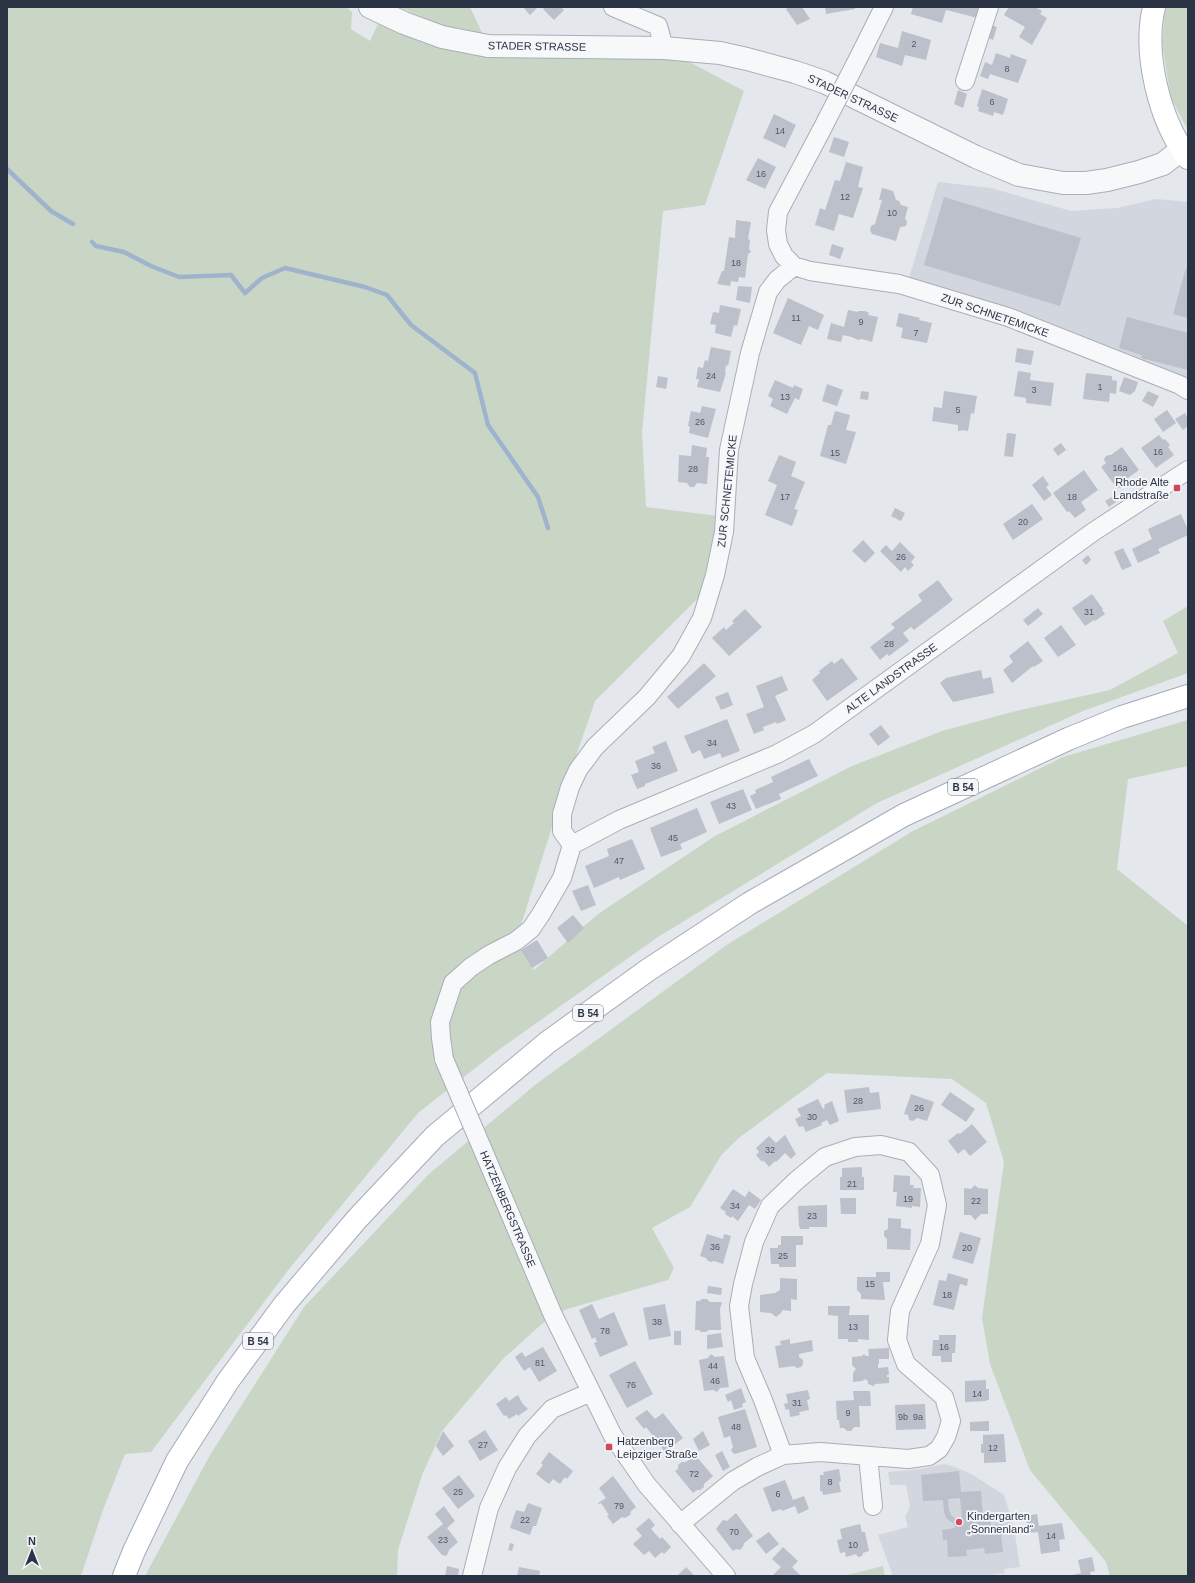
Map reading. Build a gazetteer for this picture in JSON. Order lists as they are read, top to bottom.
{
  "streets": {
    "main road": ["B 54"],
    "street": [
      "STADER STRASSE",
      "ZUR SCHNETEMICKE",
      "ALTE LANDSTRASSE",
      "HATZENBERGSTRASSE"
    ]
  },
  "crossings": [
    ["ZUR SCHNETEMICKE", "ALTE LANDSTRASSE"],
    ["ZUR SCHNETEMICKE", "HATZENBERGSTRASSE"],
    ["ALTE LANDSTRASSE", "HATZENBERGSTRASSE"]
  ],
  "places": {
    "transit": ["Rhode Alte Landstraße", "Hatzenberg Leipziger Straße"],
    "other": ["Kindergarten „Sonnenland“"]
  },
  "house_numbers": [
    "2",
    "8",
    "6",
    "14",
    "16",
    "12",
    "10",
    "18",
    "11",
    "9",
    "7",
    "24",
    "1",
    "3",
    "13",
    "5",
    "26",
    "16",
    "15",
    "16a",
    "28",
    "17",
    "18",
    "20",
    "26",
    "31",
    "28",
    "34",
    "36",
    "43",
    "45",
    "47",
    "28",
    "26",
    "30",
    "32",
    "21",
    "19",
    "22",
    "34",
    "23",
    "36",
    "20",
    "25",
    "15",
    "18",
    "38",
    "13",
    "78",
    "16",
    "81",
    "44",
    "46",
    "76",
    "14",
    "31",
    "9",
    "9b",
    "9a",
    "48",
    "27",
    "12",
    "72",
    "8",
    "25",
    "6",
    "79",
    "22",
    "70",
    "14",
    "23",
    "10"
  ],
  "north": "top"
}
